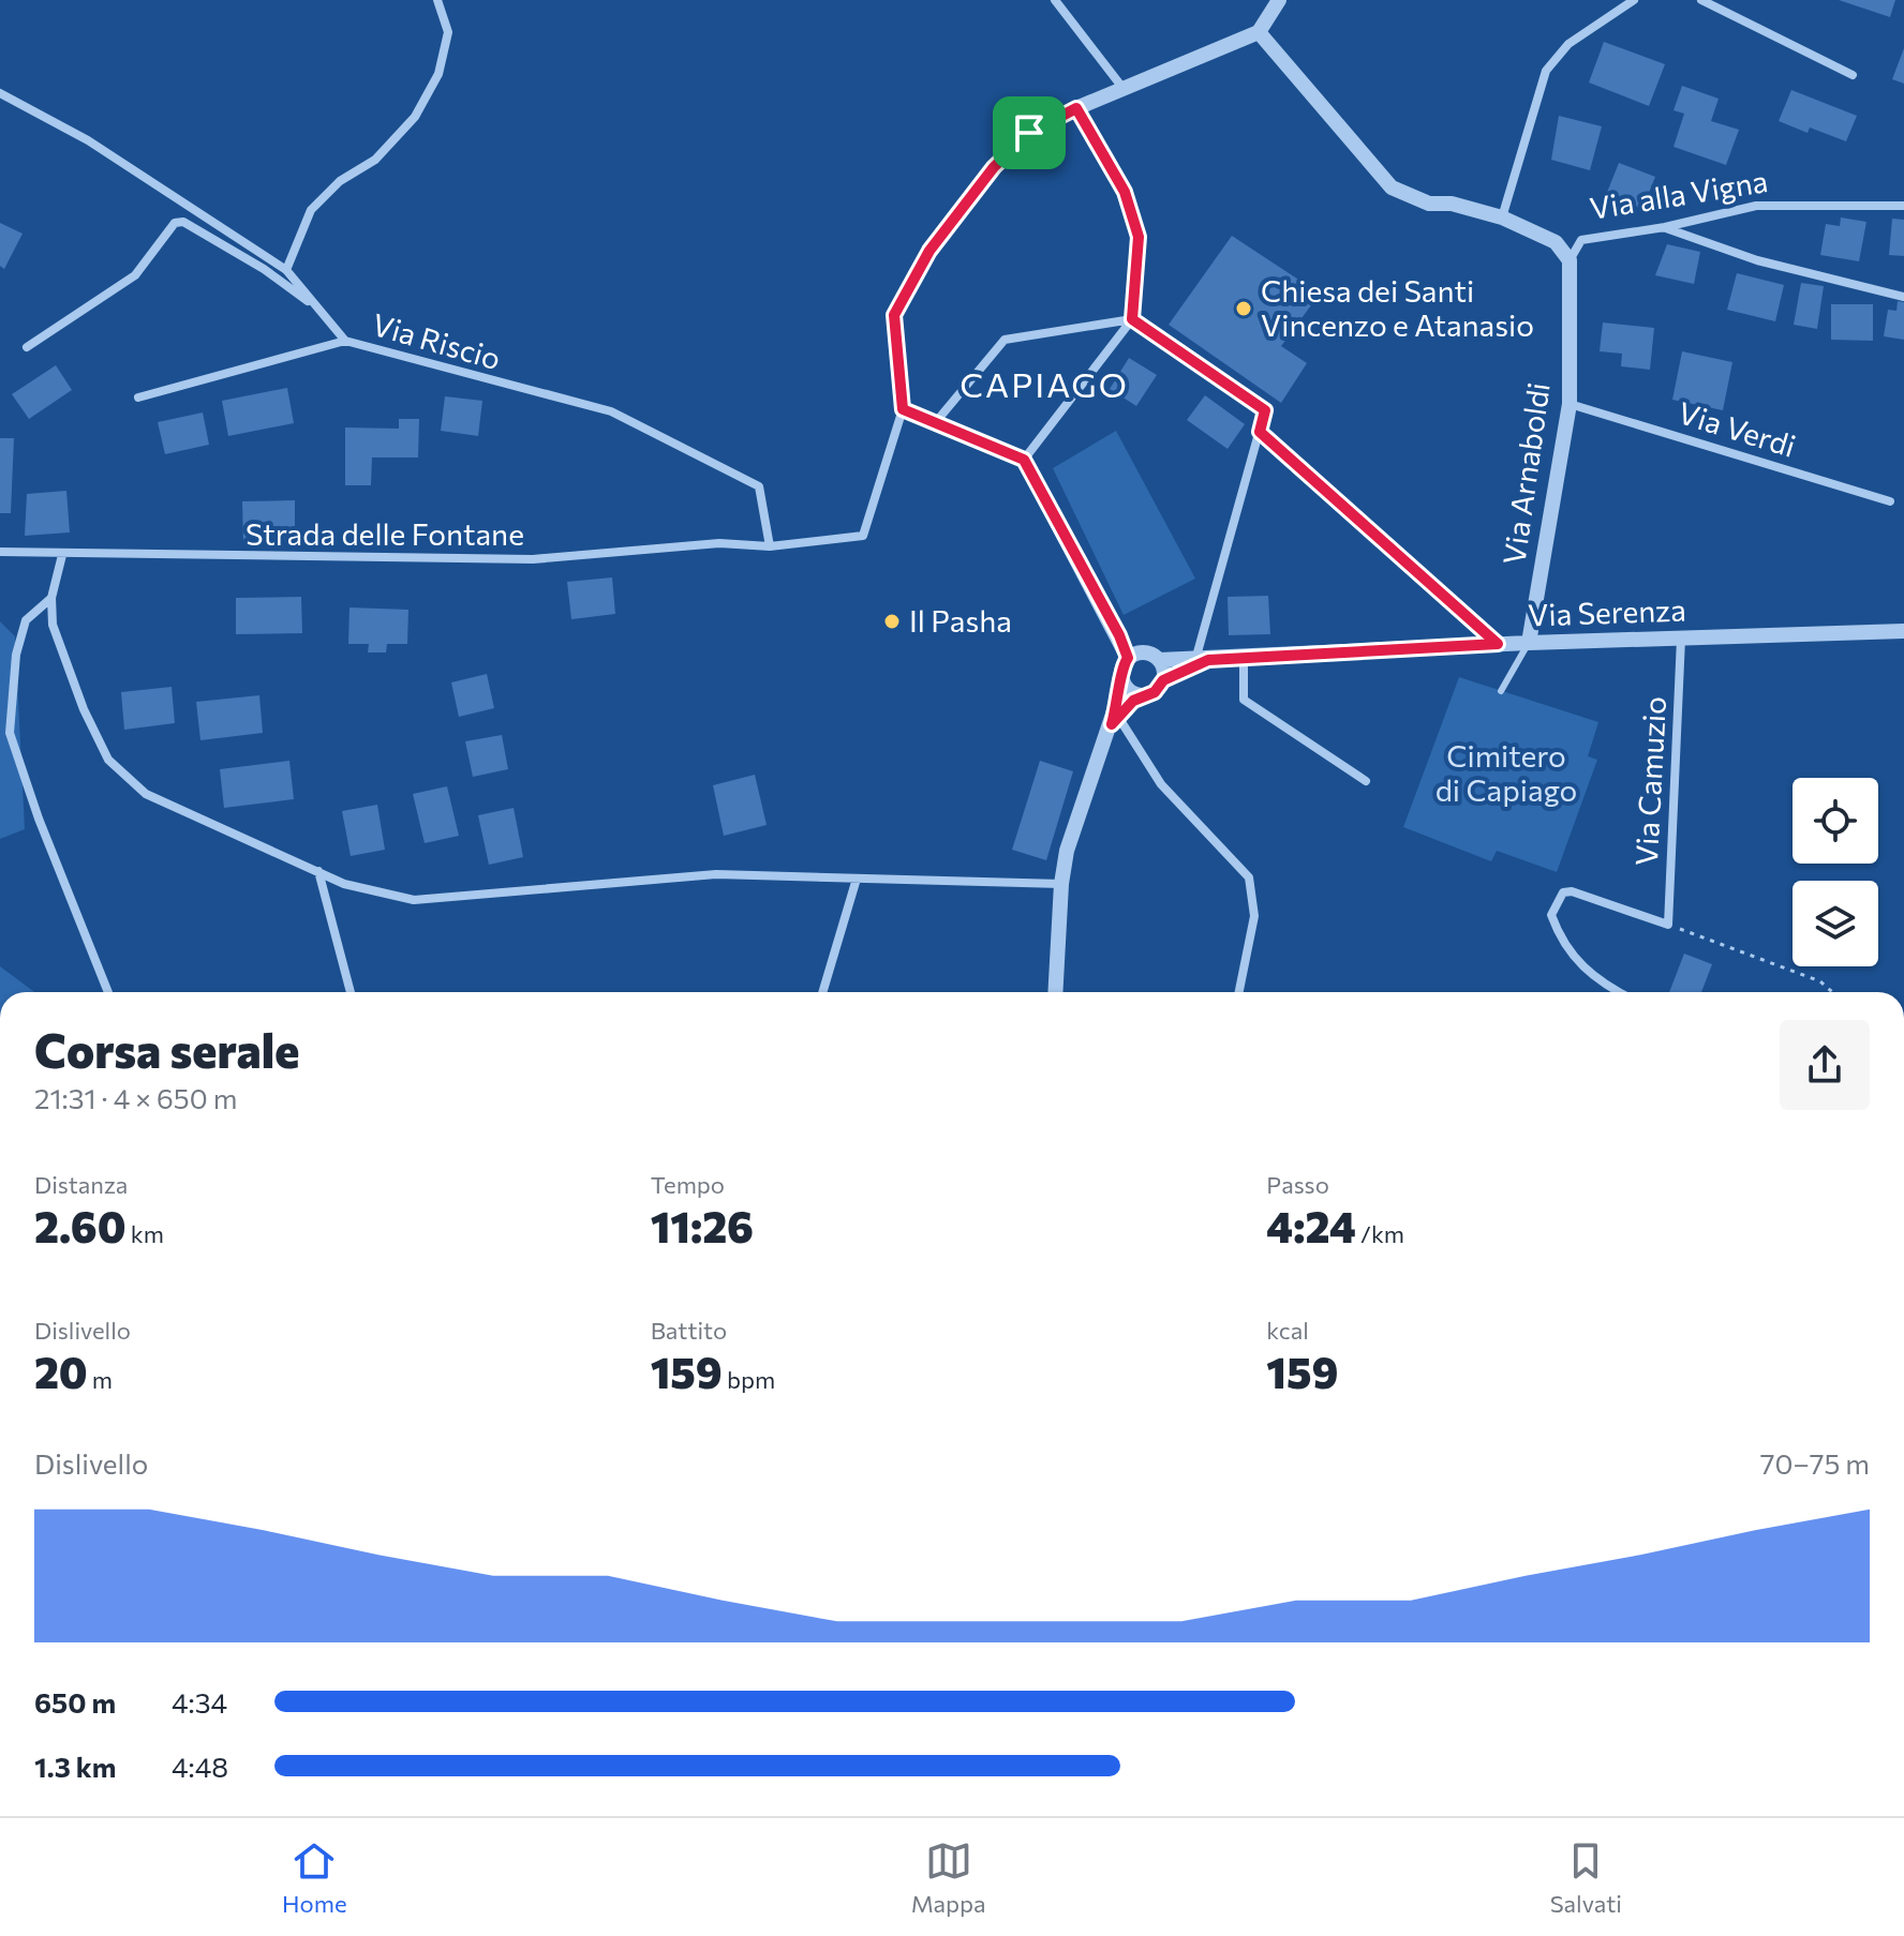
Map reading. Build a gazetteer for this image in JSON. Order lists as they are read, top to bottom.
{
  "streets": {
    "street": [
      "Via alla Vigna",
      "Via Riscio",
      "Via Verdi",
      "Via Arnaboldi",
      "Strada delle Fontane",
      "Via Serenza",
      "Via Camuzio"
    ]
  },
  "crossings": [
    ["Via alla Vigna", "Via Arnaboldi"],
    ["Via Riscio", "Strada delle Fontane"],
    ["Via Verdi", "Via Arnaboldi"],
    ["Via Arnaboldi", "Via Serenza"],
    ["Via Serenza", "Via Camuzio"]
  ],
  "districts": ["CAPIAGO"],
  "parks": ["Cimitero di Capiago"],
  "places": ["Chiesa dei Santi Vincenzo e Atanasio", "Il Pasha"],
  "page": {
    "heading": ["Corsa serale", "21:31 · 4 × 650 m"],
    "stats": [
      ["Distanza", "2.60 km"],
      ["Tempo", "11:26"],
      ["Passo", "4:24 /km"],
      ["Dislivello", "20 m"],
      ["Battito", "159 bpm"],
      ["kcal", "159"]
    ],
    "chart": ["Dislivello", "70–75 m"],
    "list": [
      {
        "name": "650 m",
        "note": "4:34"
      },
      {
        "name": "1.3 km",
        "note": "4:48"
      }
    ],
    "tabs": ["Home", "Mappa", "Salvati"]
  }
}
